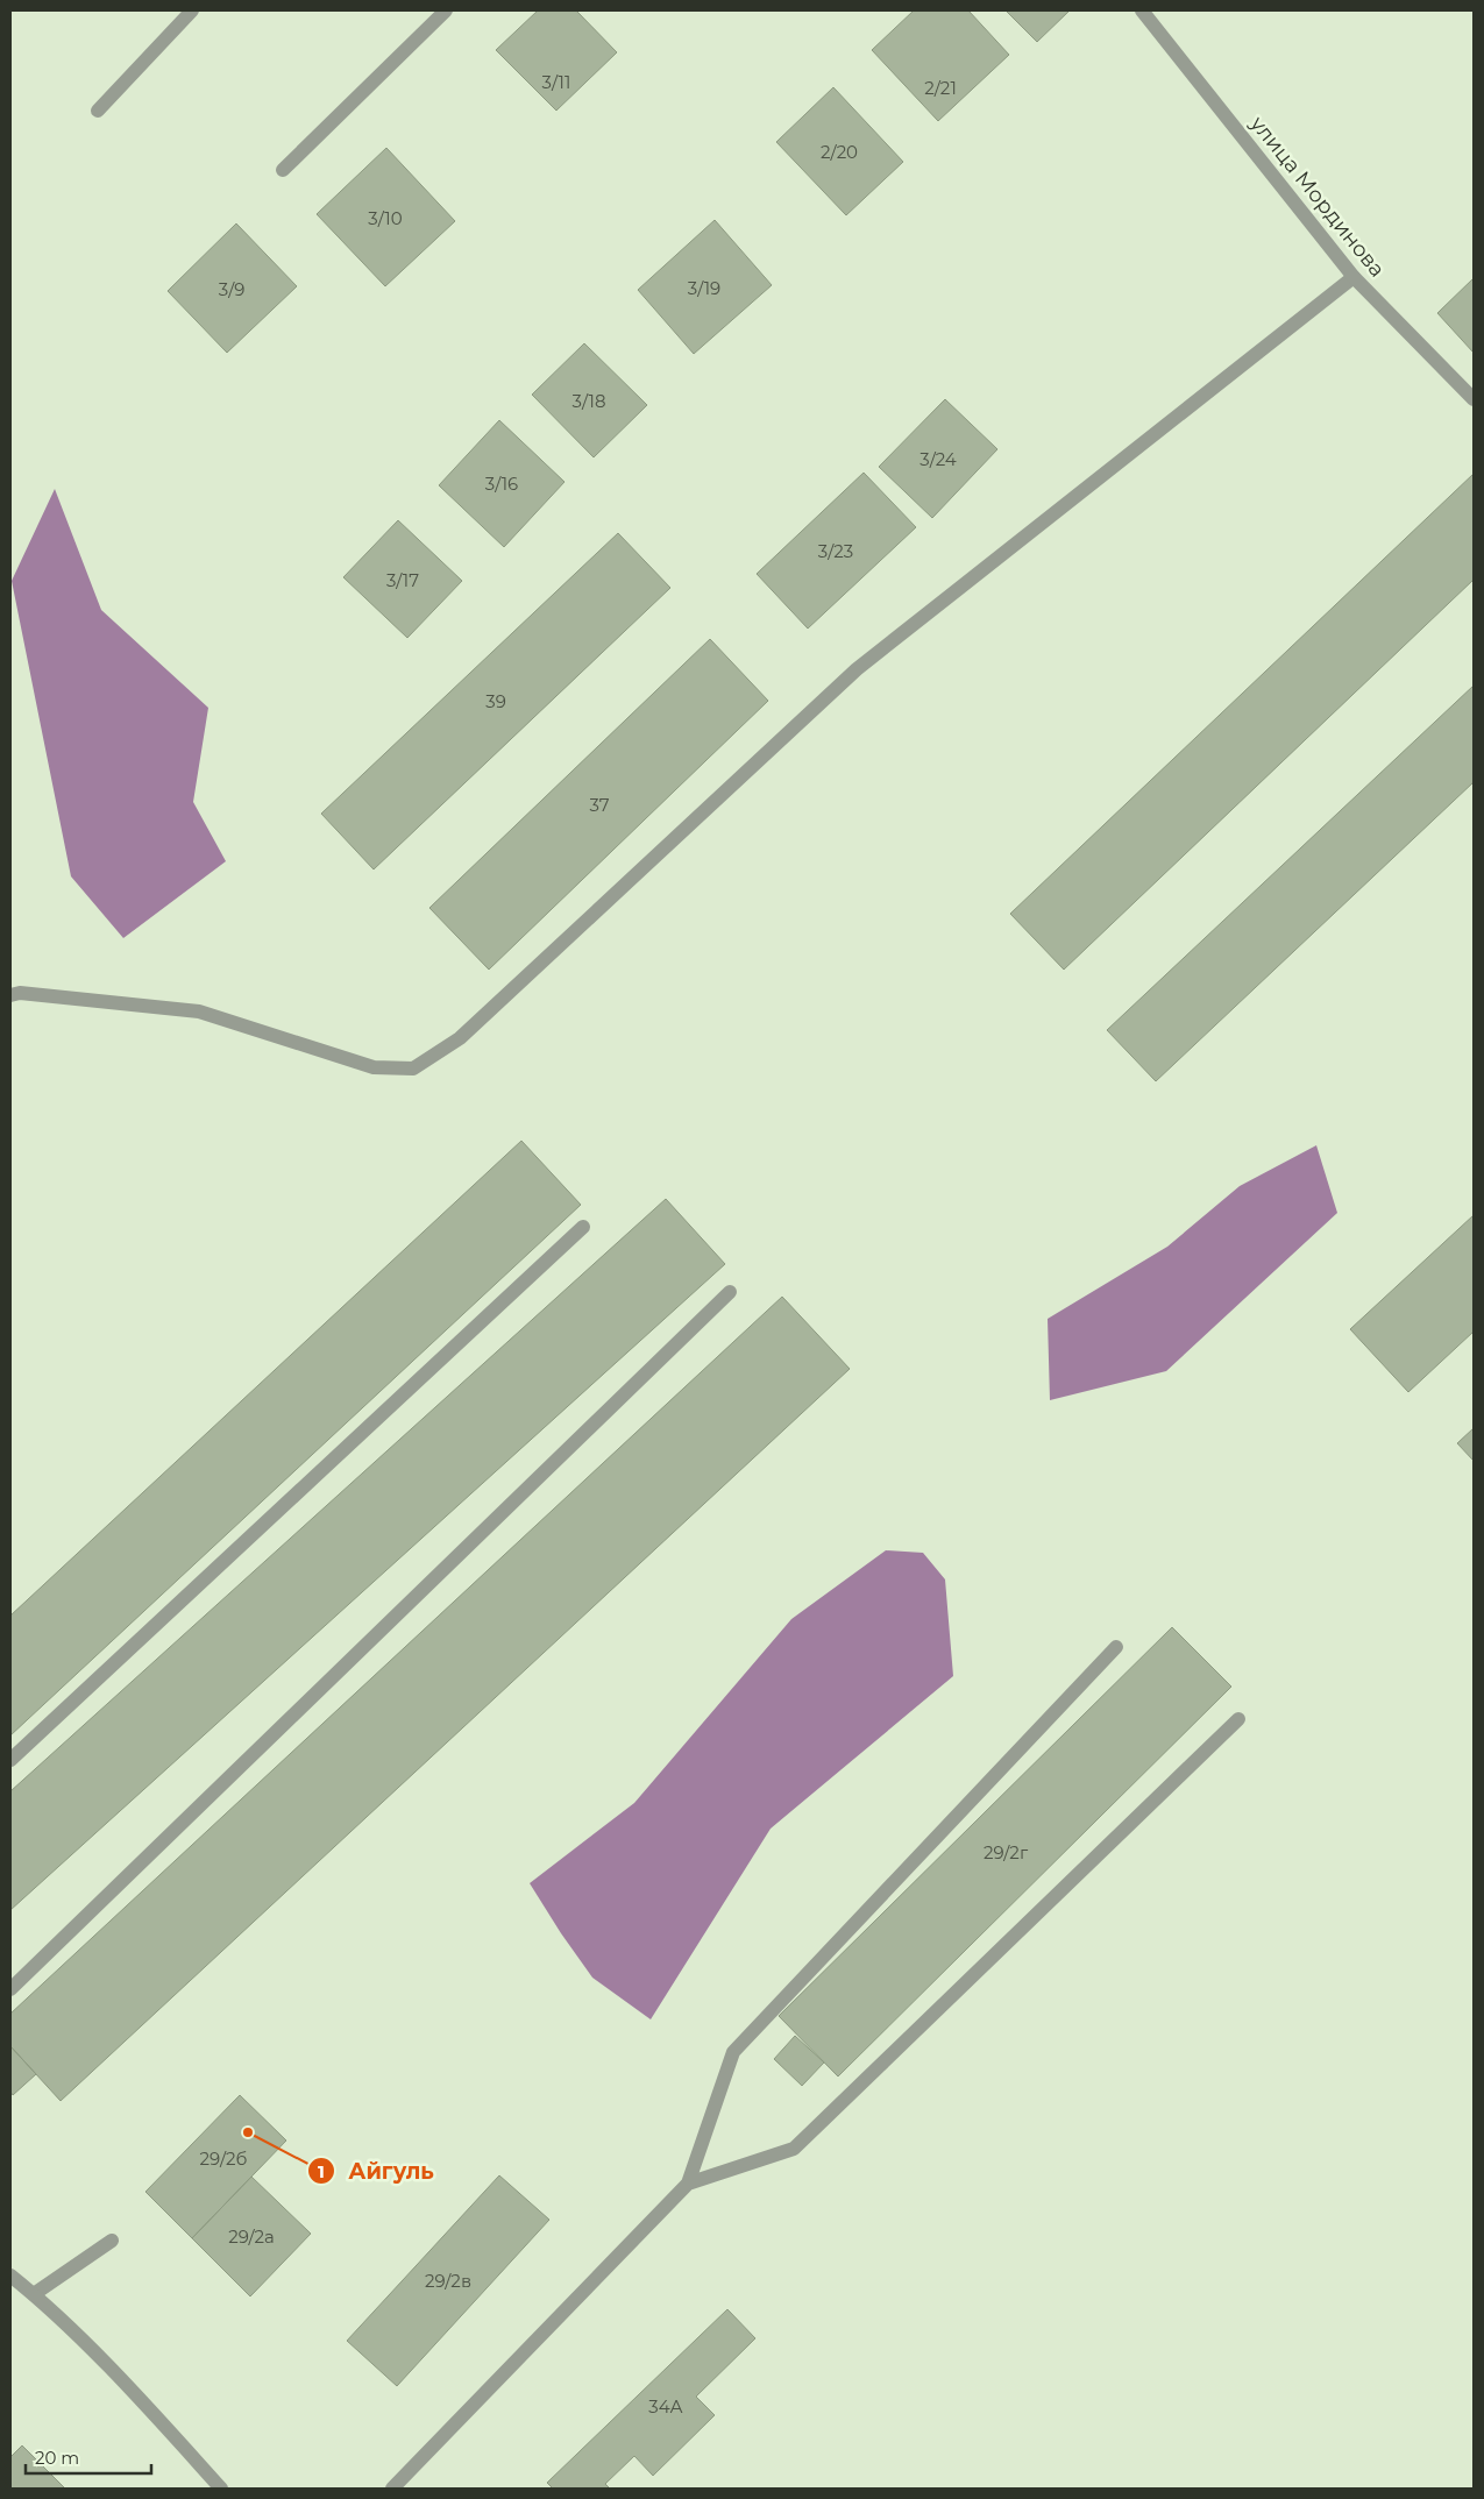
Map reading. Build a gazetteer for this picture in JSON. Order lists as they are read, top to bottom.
{
  "streets": {
    "street": ["улица Мординова"]
  },
  "places": ["Айгуль"],
  "house_numbers": [
    "3/11",
    "2/21",
    "2/20",
    "3/10",
    "3/19",
    "3/9",
    "3/18",
    "3/24",
    "3/16",
    "3/23",
    "3/17",
    "39",
    "37",
    "29/2г",
    "29/2б",
    "29/2а",
    "29/2в",
    "34А"
  ],
  "scale_bar": "20 m"
}
